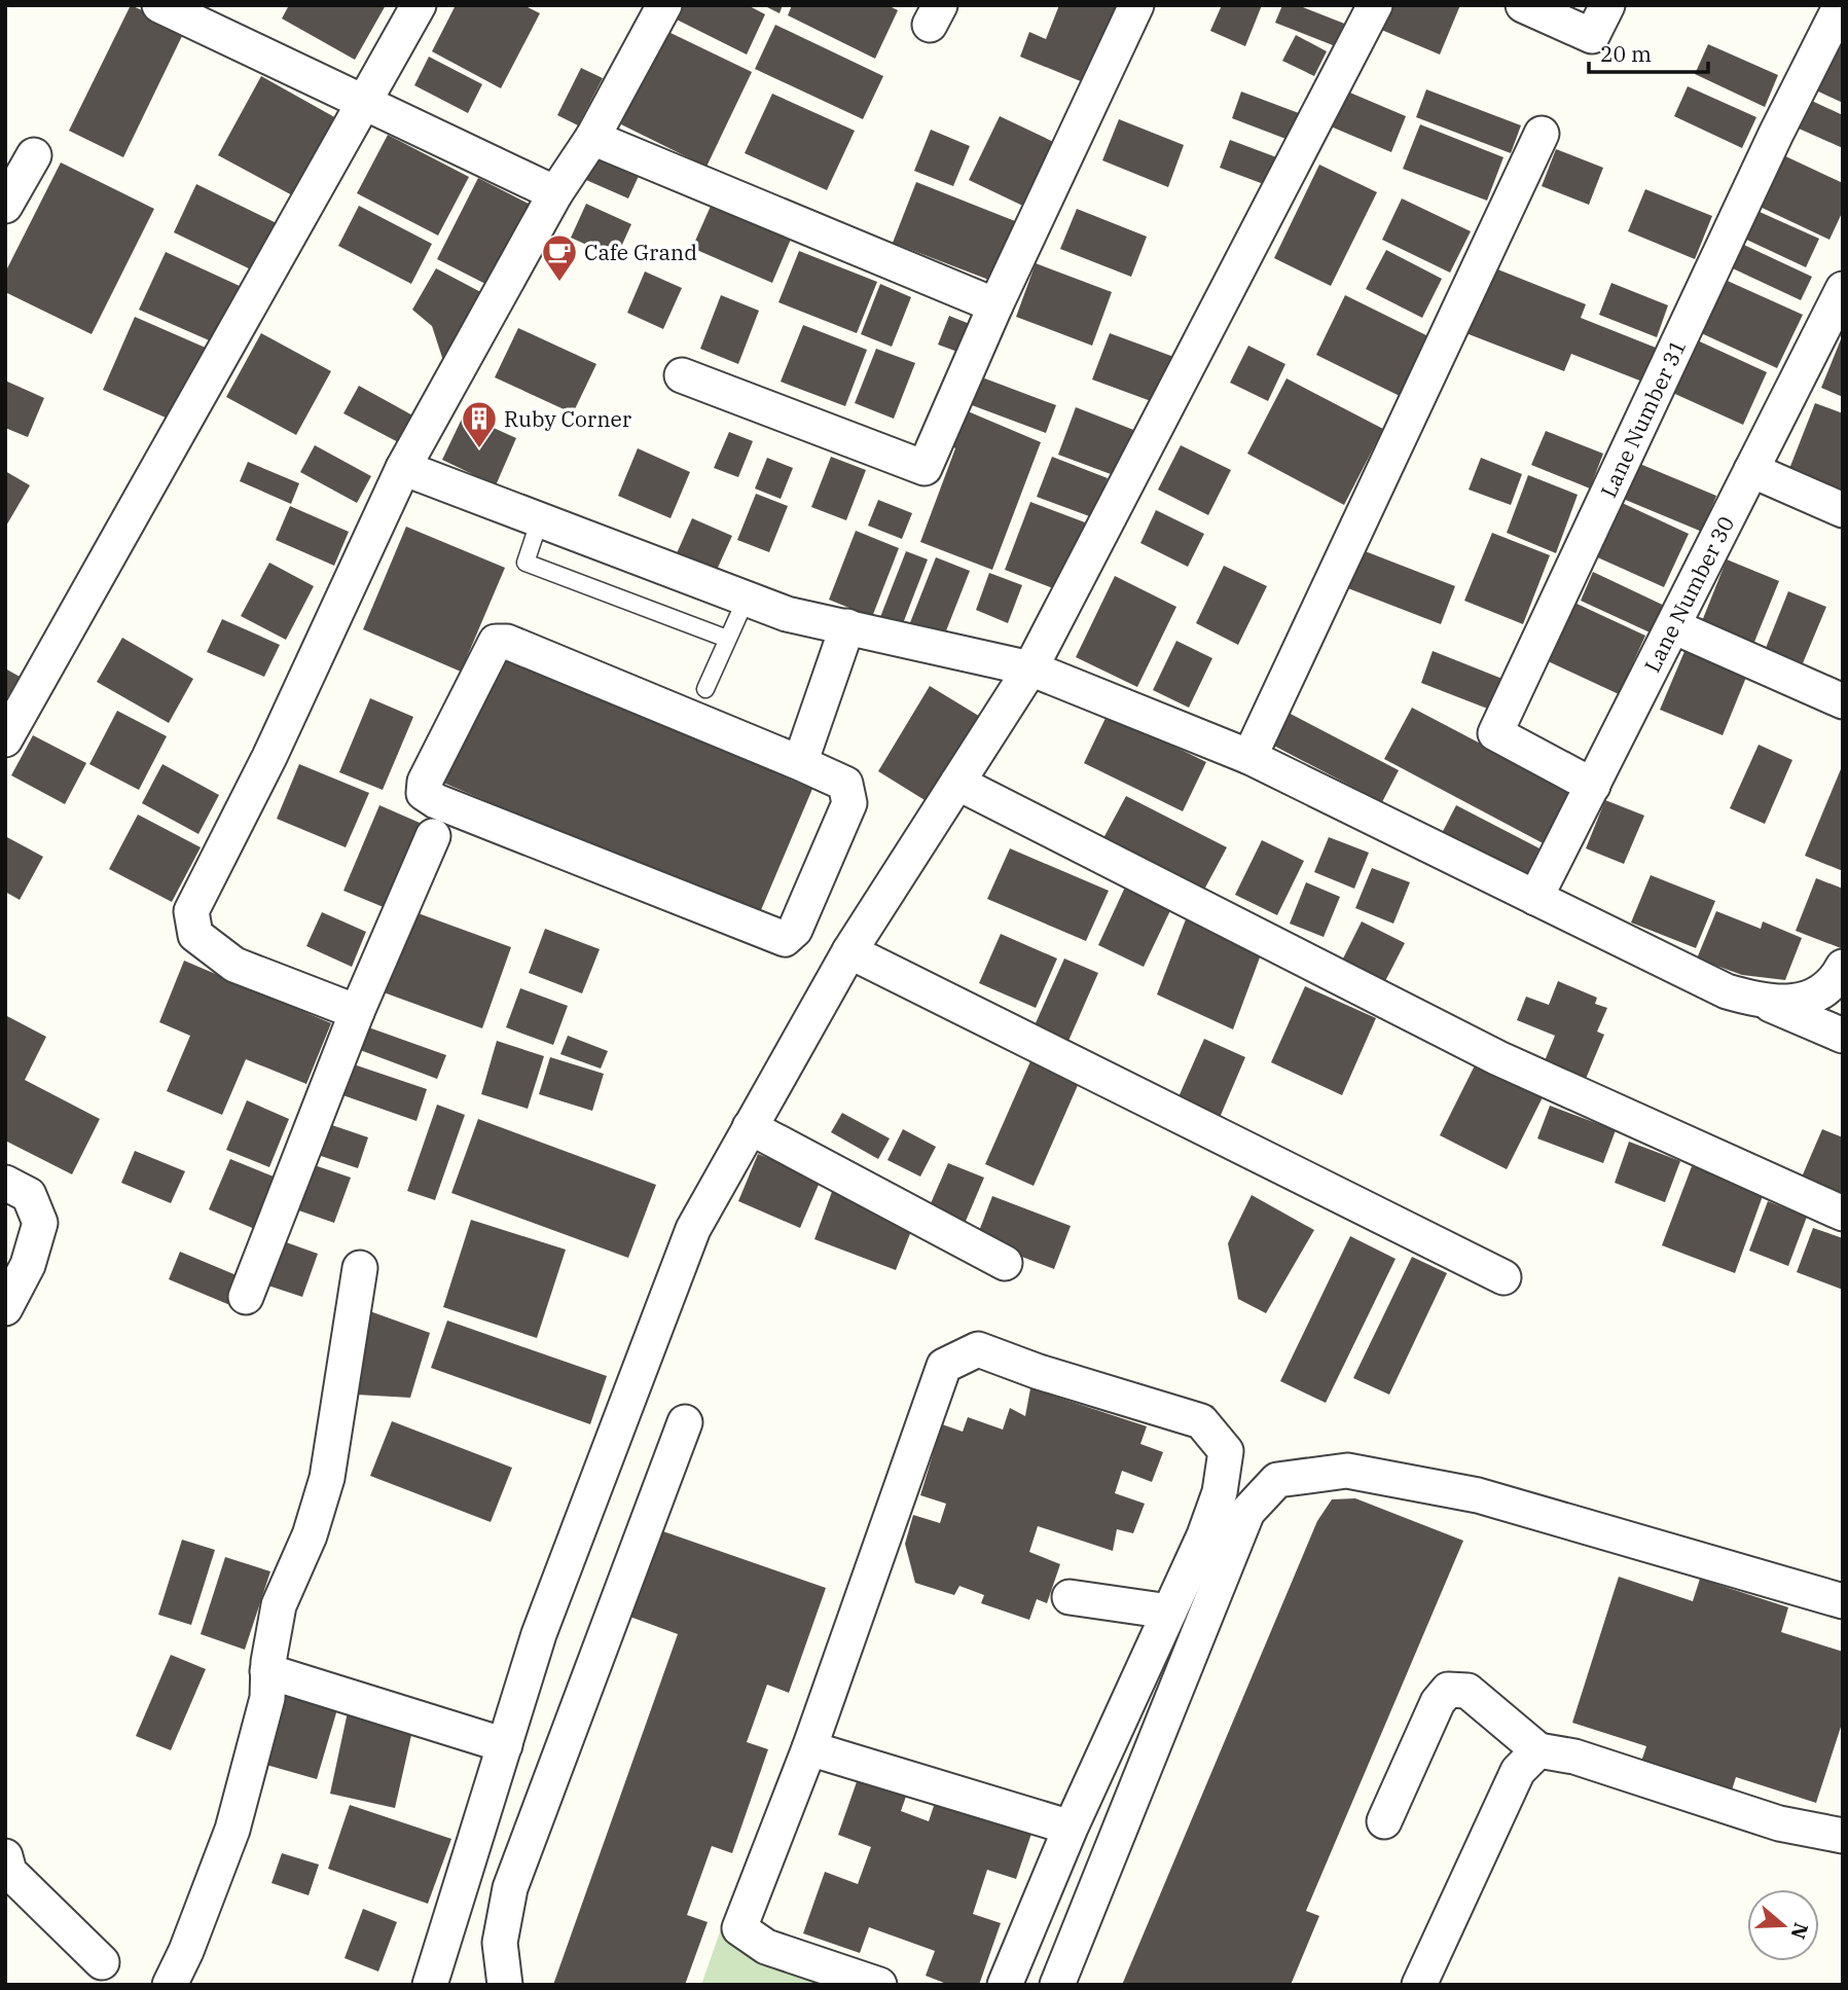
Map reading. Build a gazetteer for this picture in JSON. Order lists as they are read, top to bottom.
{
  "streets": {
    "street": ["Lane Number 31", "Lane Number 30"]
  },
  "crossings": [
    ["Lane Number 31", "Lane Number 30"]
  ],
  "places": {
    "cafe": ["Cafe Grand"],
    "building": ["Ruby Corner"]
  },
  "scale_bar": "20 m",
  "north": "right"
}
